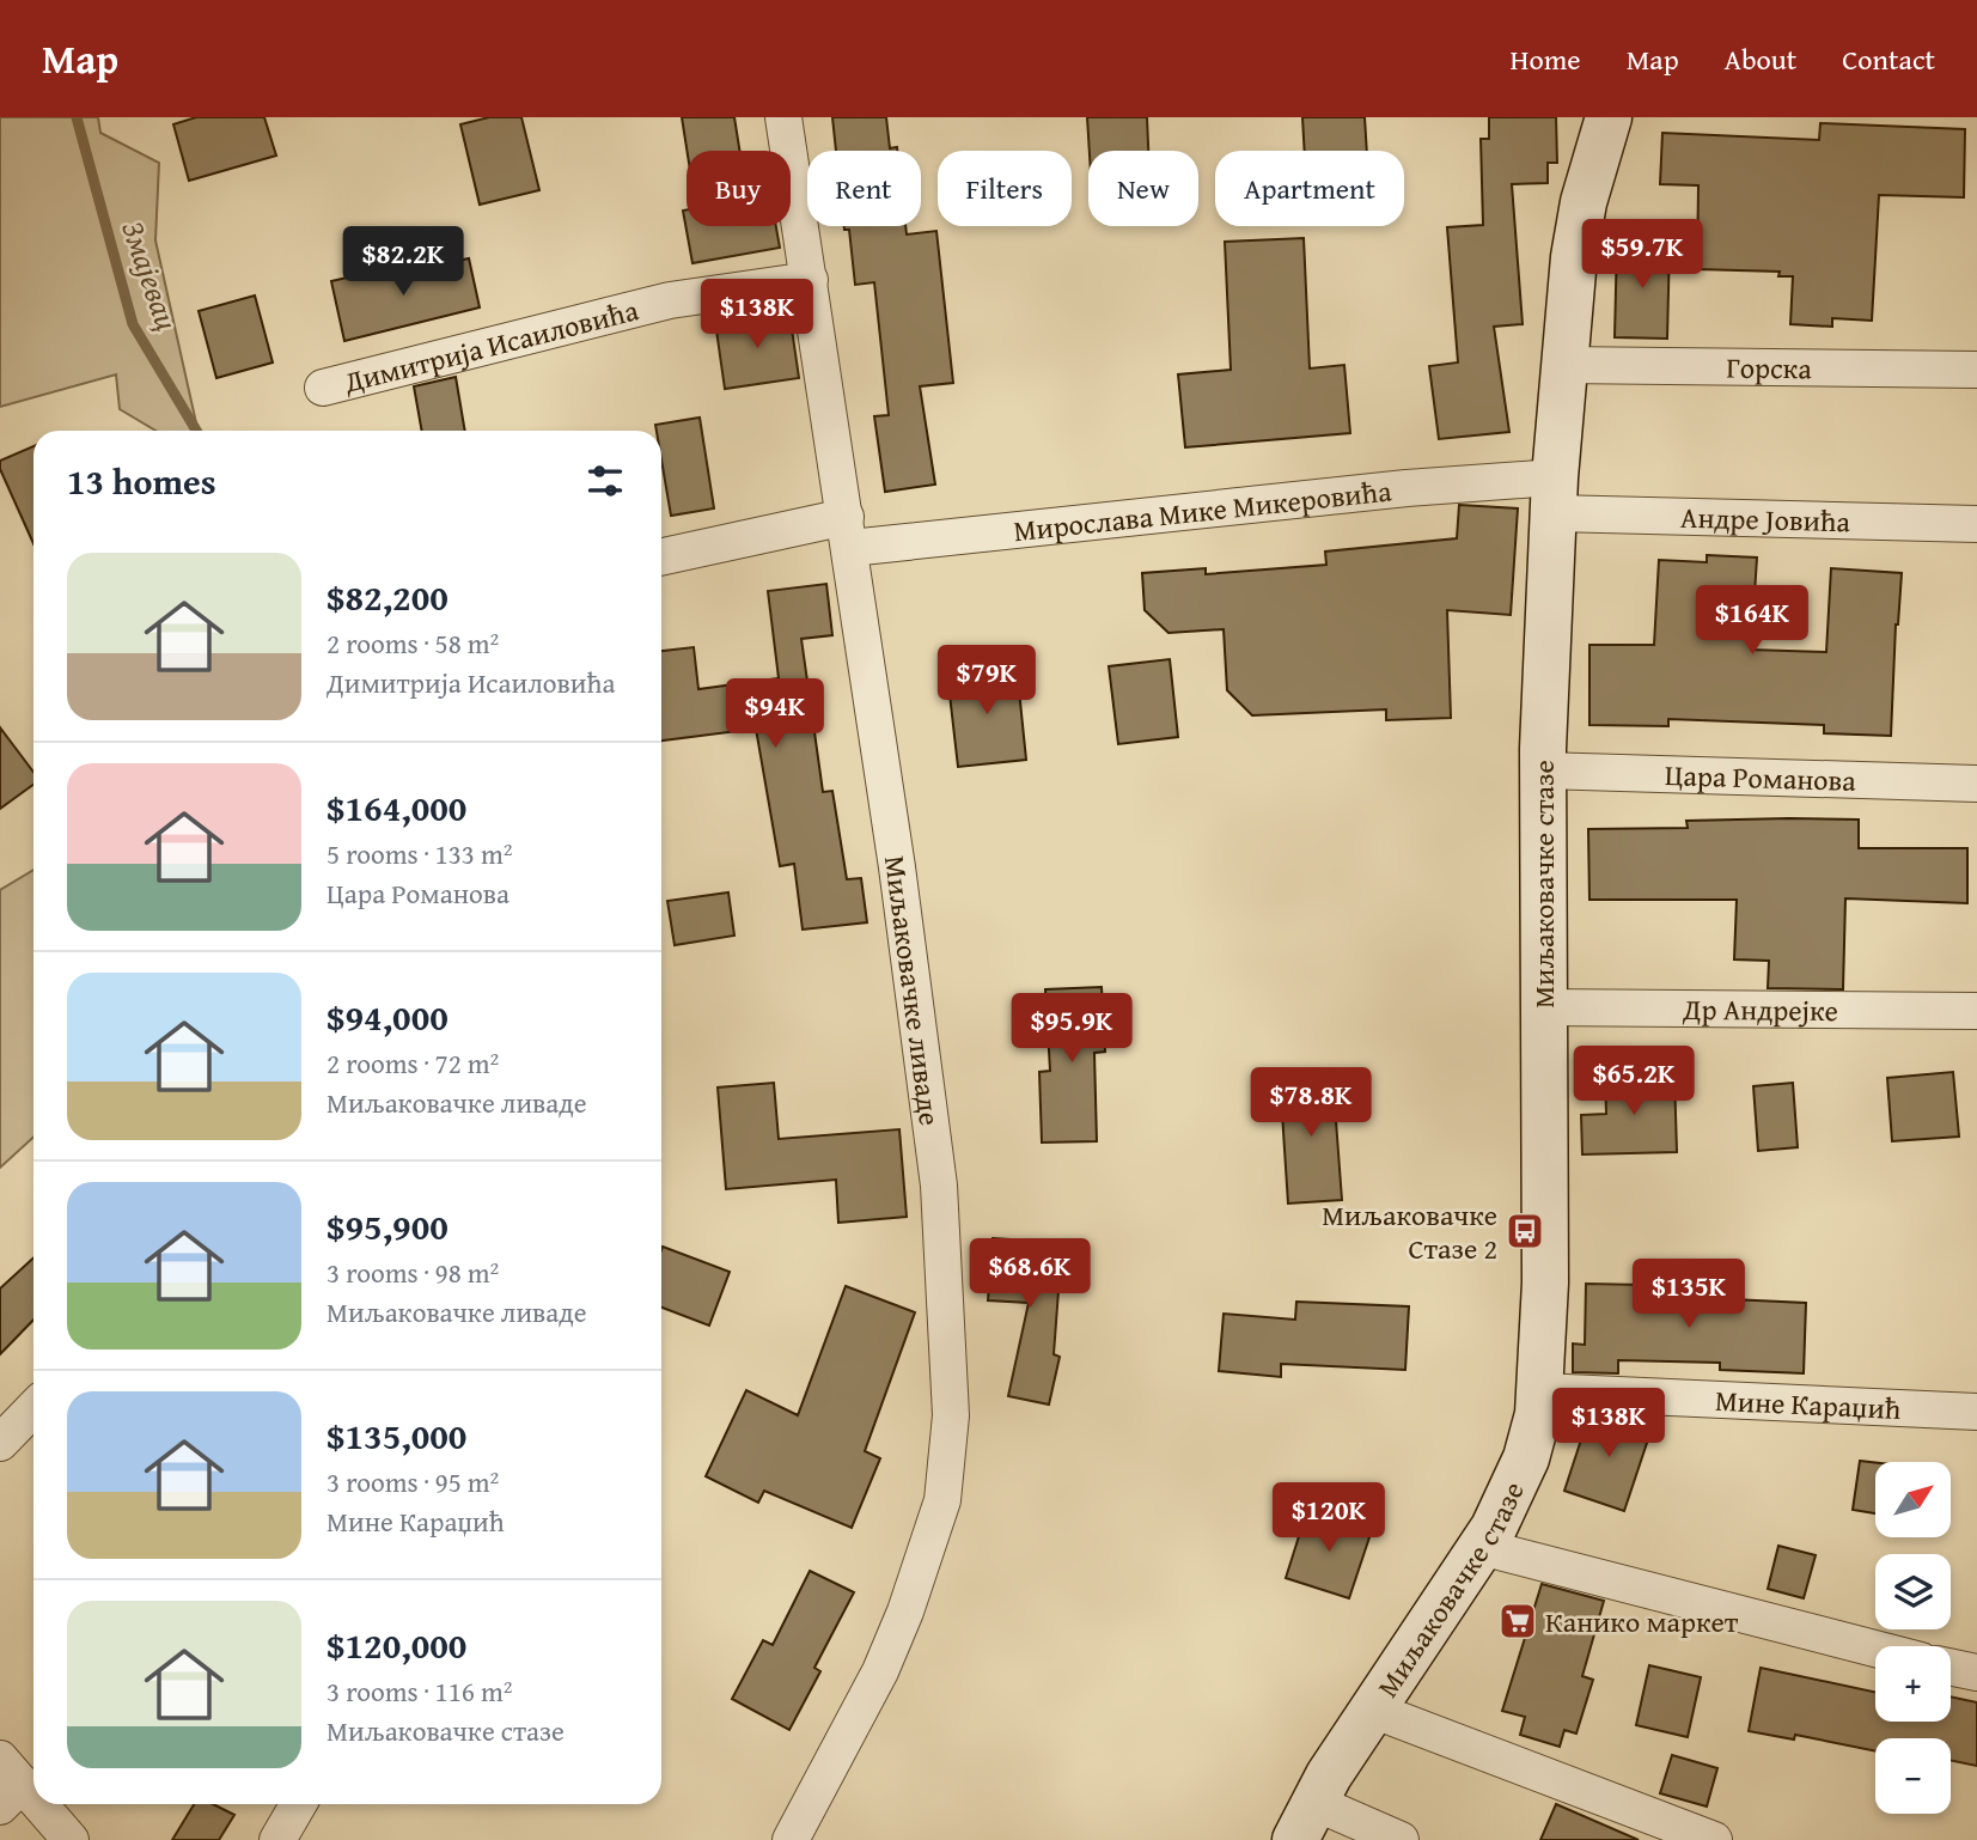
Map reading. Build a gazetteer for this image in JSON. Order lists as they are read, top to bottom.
{
  "streets": {
    "street": [
      "Димитрија Исаиловића",
      "Горска",
      "Мирослава Мике Микеровића",
      "Андре Јовића",
      "Цара Романова",
      "Миљаковачке стазе",
      "Миљаковачке ливаде",
      "Др Андрејке",
      "Мине Караџић"
    ]
  },
  "crossings": [
    ["Димитрија Исаиловића", "Миљаковачке ливаде"],
    ["Горска", "Миљаковачке стазе"],
    ["Мирослава Мике Микеровића", "Андре Јовића"],
    ["Мирослава Мике Микеровића", "Миљаковачке стазе"],
    ["Мирослава Мике Микеровића", "Миљаковачке ливаде"],
    ["Андре Јовића", "Миљаковачке стазе"],
    ["Цара Романова", "Миљаковачке стазе"],
    ["Миљаковачке стазе", "Др Андрејке"],
    ["Миљаковачке стазе", "Мине Караџић"]
  ],
  "water": ["Змајевац"],
  "places": {
    "bus stop": ["Миљаковачке Стазе 2"],
    "supermarket": ["Канико маркет"]
  },
  "north": "top right",
  "page": {
    "header": "Map",
    "nav": [
      "Home",
      "Map",
      "About",
      "Contact"
    ],
    "chip": [
      "Buy",
      "Rent",
      "Filters",
      "New",
      "Apartment"
    ],
    "price": [
      "$59.7K",
      "$82.2K",
      "$138K",
      "$164K",
      "$79K",
      "$94K",
      "$95.9K",
      "$65.2K",
      "$78.8K",
      "$68.6K",
      "$135K",
      "$138K",
      "$120K"
    ],
    "heading": "13 homes",
    "list": [
      {
        "name": "$82,200",
        "note": "2 rooms · 58 m² · Димитрија Исаиловића"
      },
      {
        "name": "$164,000",
        "note": "5 rooms · 133 m² · Цара Романова"
      },
      {
        "name": "$94,000",
        "note": "2 rooms · 72 m² · Миљаковачке ливаде"
      },
      {
        "name": "$95,900",
        "note": "3 rooms · 98 m² · Миљаковачке ливаде"
      },
      {
        "name": "$135,000",
        "note": "3 rooms · 95 m² · Мине Караџић"
      },
      {
        "name": "$120,000",
        "note": "3 rooms · 116 m² · Миљаковачке стазе"
      }
    ],
    "map_buttons": ["+", "−"]
  }
}
